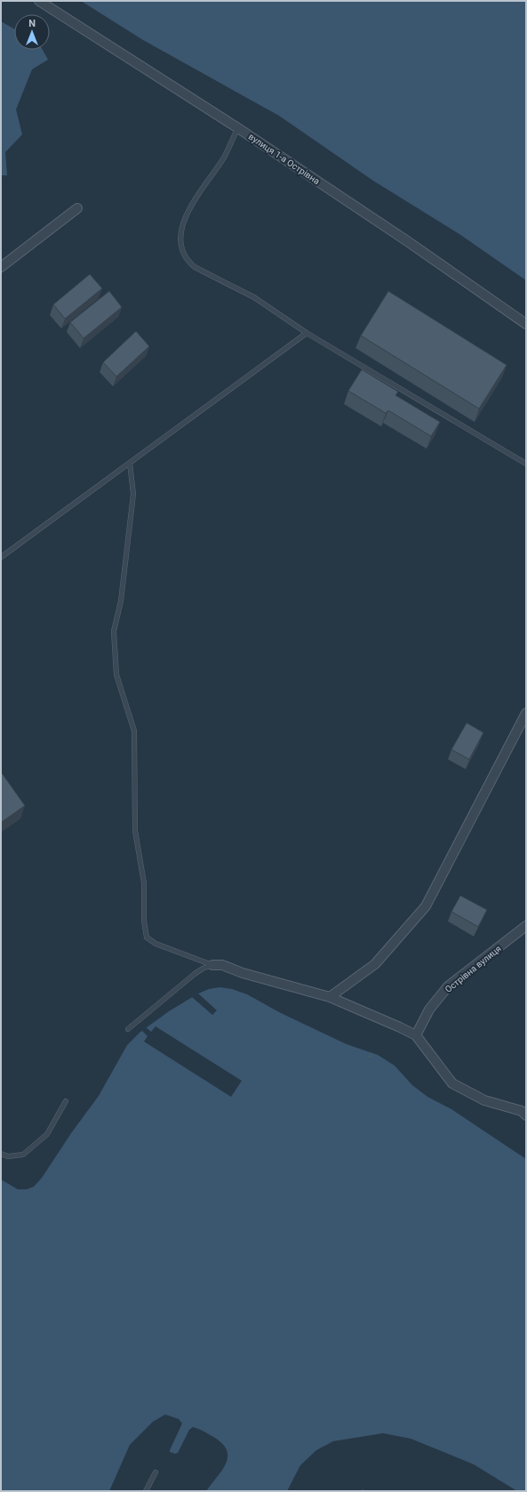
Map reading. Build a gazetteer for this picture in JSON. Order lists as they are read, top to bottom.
{
  "streets": {
    "street": ["вулиця 1-а Острівна", "Острівна вулиця"]
  },
  "north": "top"
}
